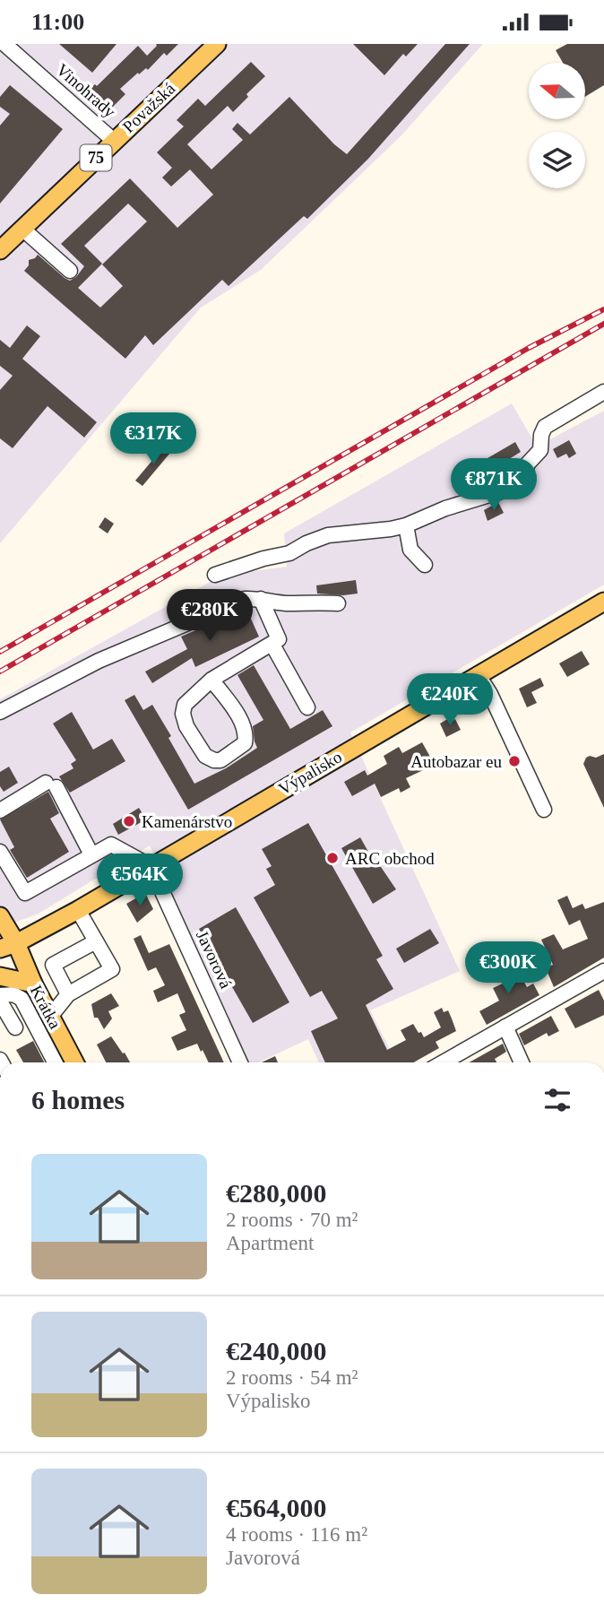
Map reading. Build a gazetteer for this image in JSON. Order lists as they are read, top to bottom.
{
  "streets": {
    "main road": [
      "Považská",
      "75",
      "Výpalisko",
      "Krátka"
    ],
    "street": ["Vinohrady", "Javorová"]
  },
  "crossings": [
    ["Vinohrady", "Považská"],
    ["Výpalisko", "Javorová"],
    ["Výpalisko", "Krátka"]
  ],
  "places": ["Autobazar eu", "Kamenárstvo", "ARC obchod"],
  "north": "left",
  "page": {
    "status": "11:00",
    "price": [
      "€317K",
      "€871K",
      "€280K",
      "€240K",
      "€564K",
      "€300K"
    ],
    "heading": "6 homes",
    "list": [
      {
        "name": "€280,000",
        "note": "2 rooms · 70 m² · Apartment"
      },
      {
        "name": "€240,000",
        "note": "2 rooms · 54 m² · Výpalisko"
      },
      {
        "name": "€564,000",
        "note": "4 rooms · 116 m² · Javorová"
      }
    ]
  }
}
